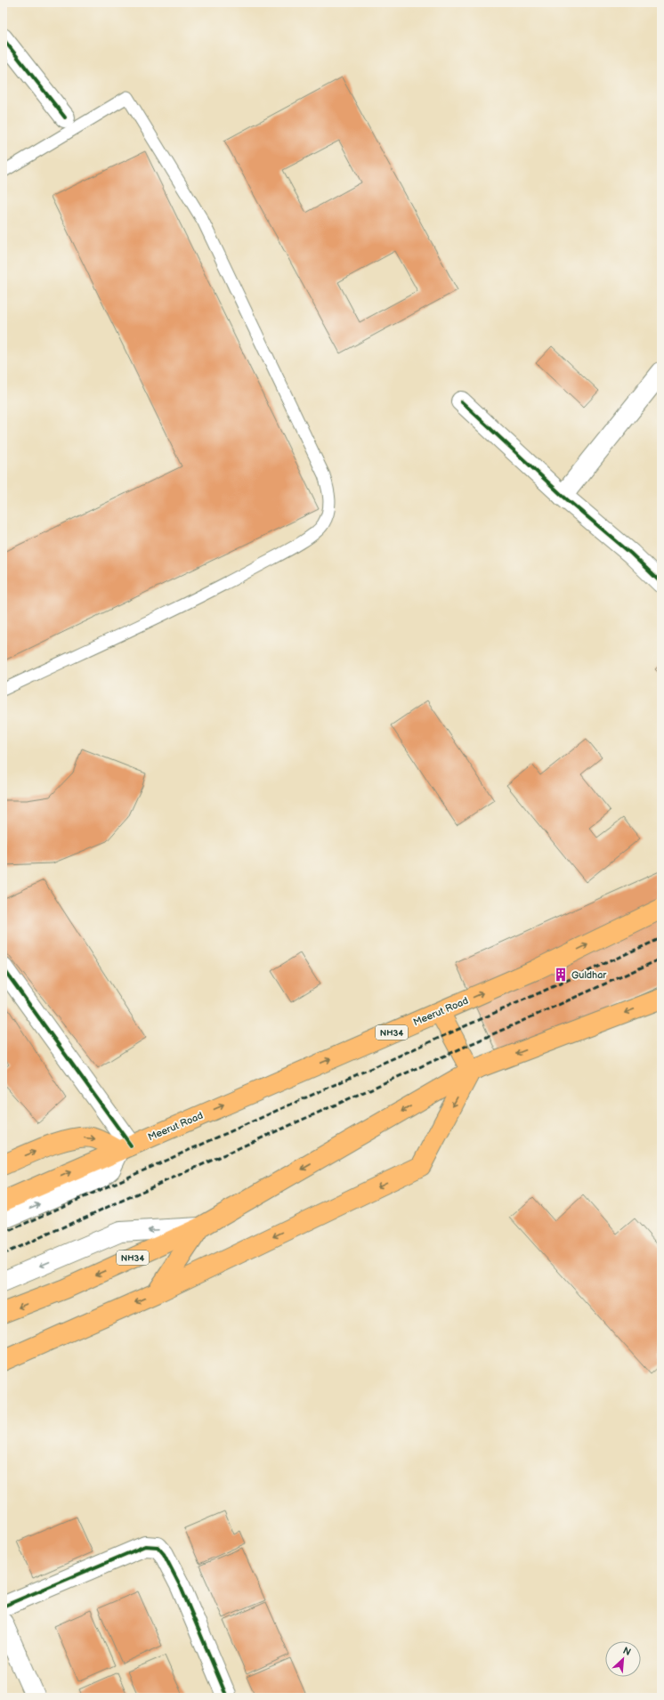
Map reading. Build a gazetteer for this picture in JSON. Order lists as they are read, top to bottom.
{
  "streets": {
    "main road": ["Meerut Road", "NH34"]
  },
  "crossings": [
    ["Meerut Road", "NH34"]
  ],
  "places": {
    "building": ["Guldhar"]
  },
  "north": "top right"
}
